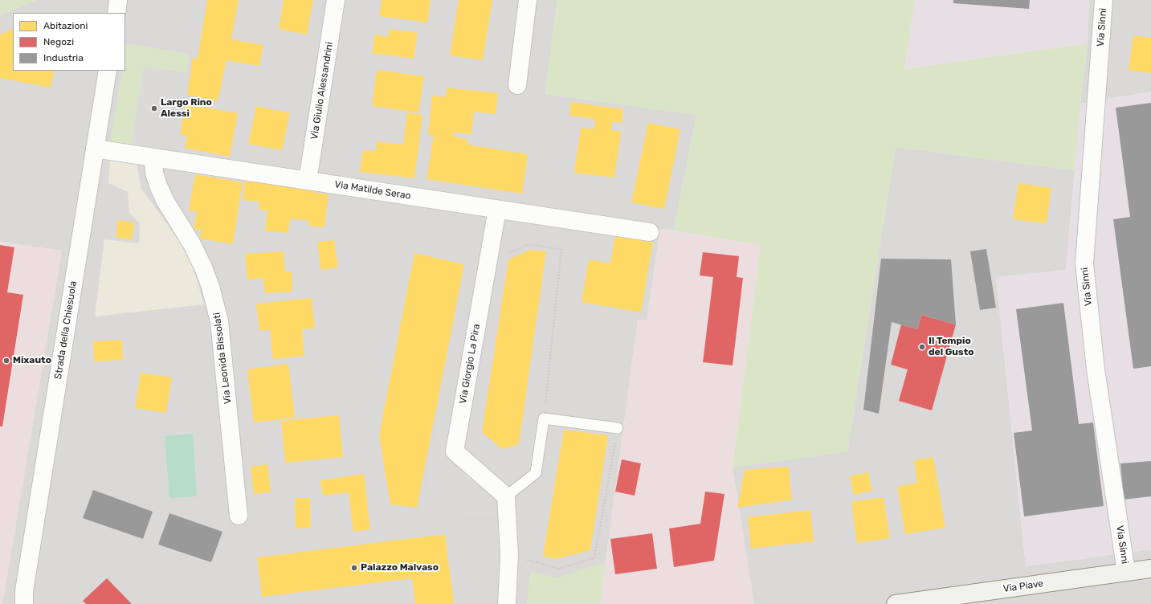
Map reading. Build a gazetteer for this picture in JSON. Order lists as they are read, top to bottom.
{
  "streets": {
    "main road": ["Via Piave"],
    "street": [
      "Via Sinni",
      "Via Giulio Alessandrini",
      "Via Matilde Serao",
      "Strada della Chiesuola",
      "Via Leonida Bissolati",
      "Via Giorgio La Pira"
    ]
  },
  "crossings": [
    ["Via Sinni", "Via Piave"],
    ["Via Giulio Alessandrini", "Via Matilde Serao"],
    ["Via Matilde Serao", "Strada della Chiesuola"],
    ["Via Matilde Serao", "Via Leonida Bissolati"],
    ["Via Matilde Serao", "Via Giorgio La Pira"]
  ],
  "places": [
    "Largo Rino Alessi",
    "Il Tempio del Gusto",
    "Mixauto",
    "Palazzo Malvaso"
  ],
  "legend": ["Abitazioni", "Negozi", "Industria"]
}
